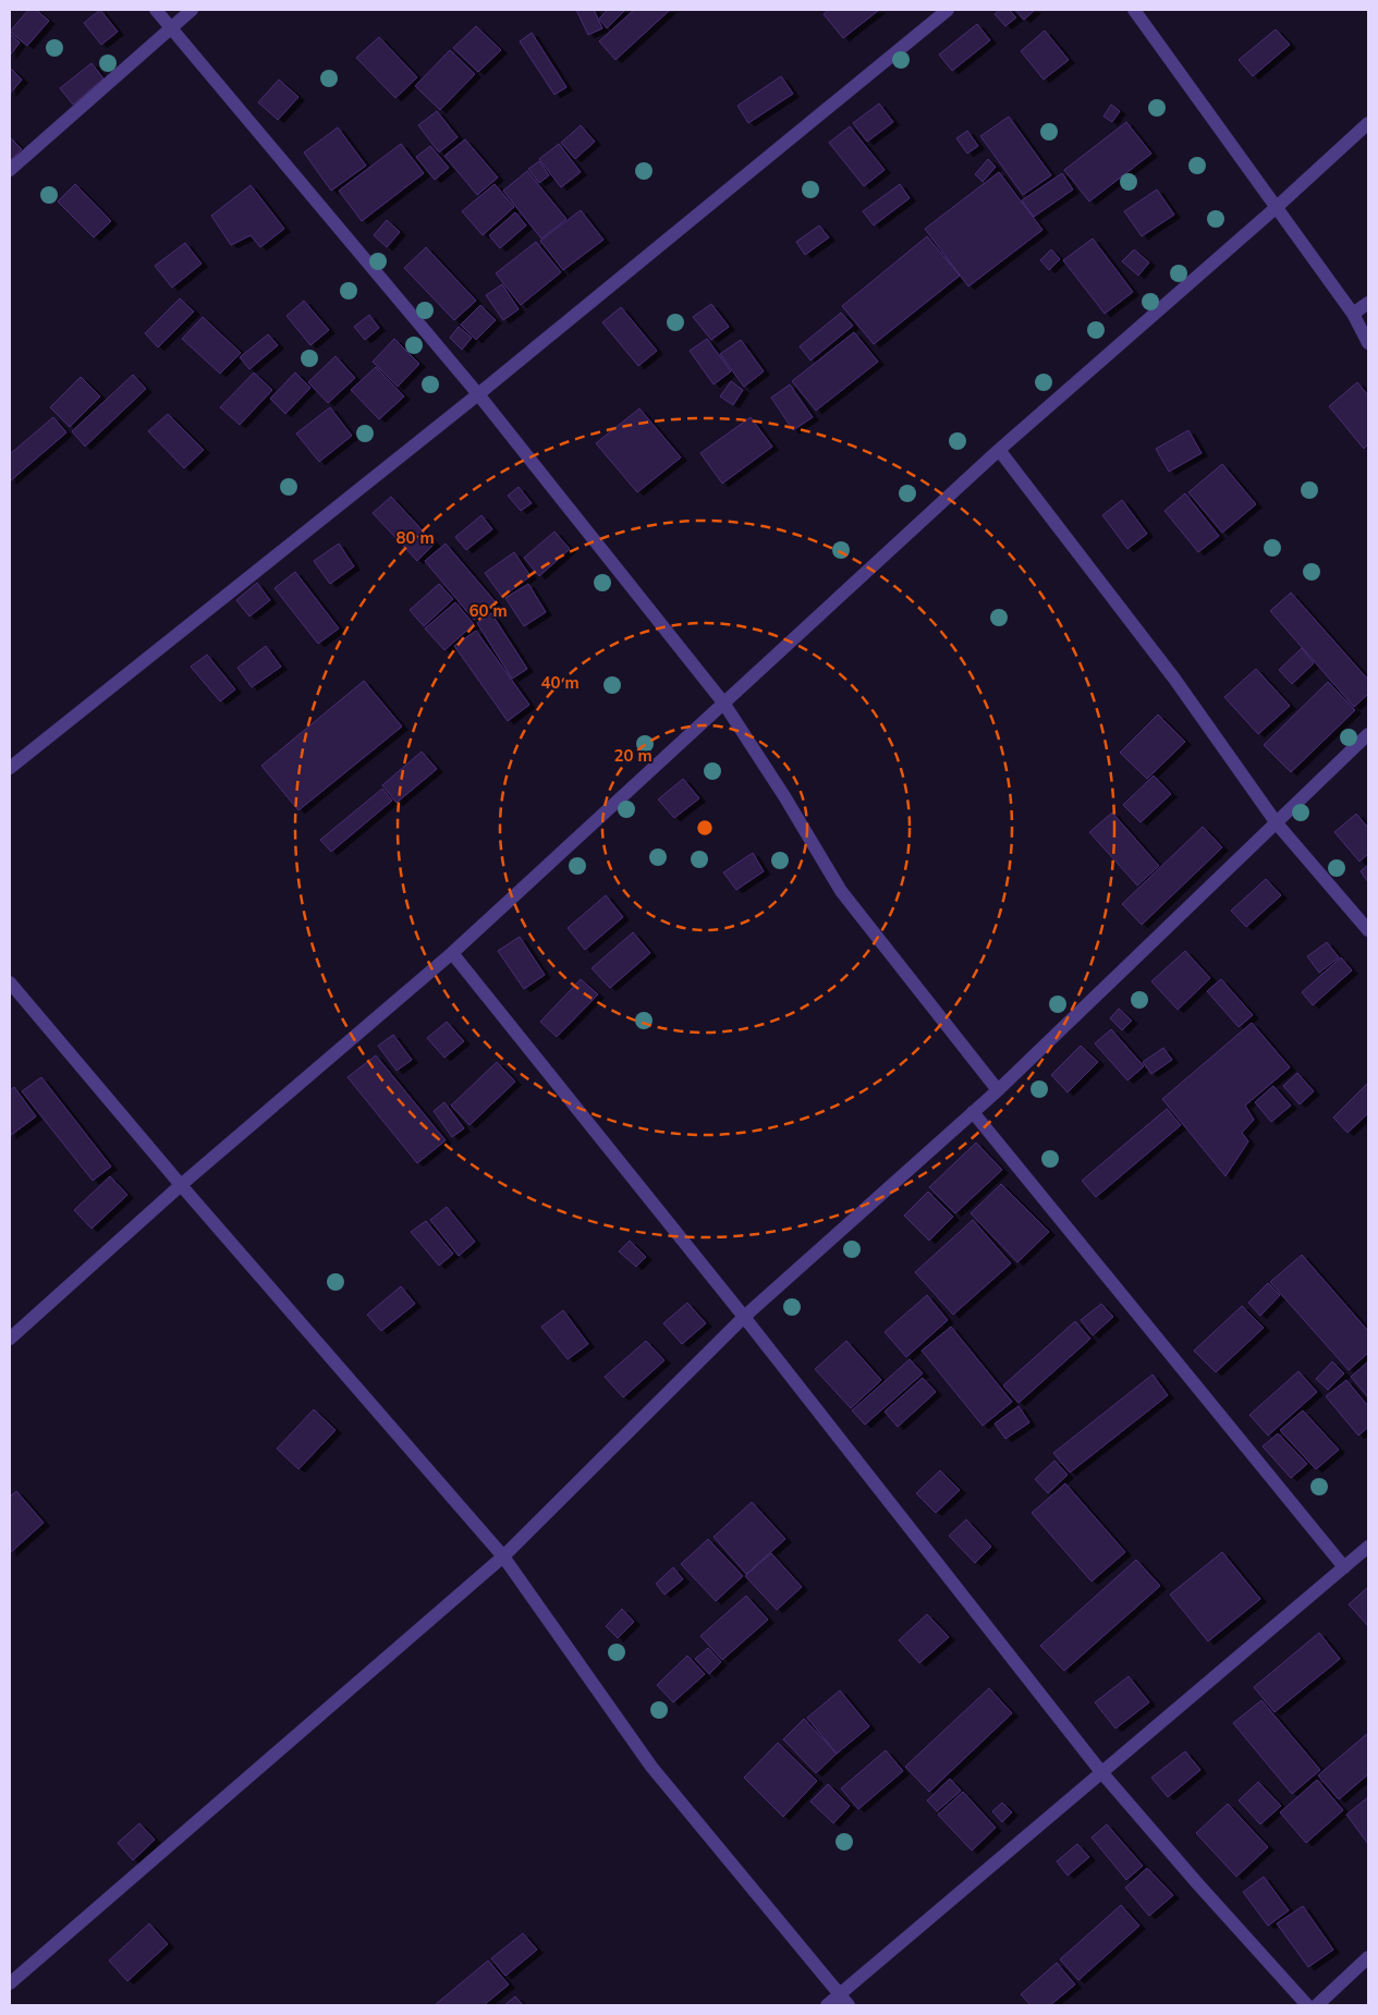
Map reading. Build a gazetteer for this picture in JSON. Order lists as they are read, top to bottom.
{
  "rings": [
    "80 m",
    "60 m",
    "40 m",
    "20 m"
  ]
}
